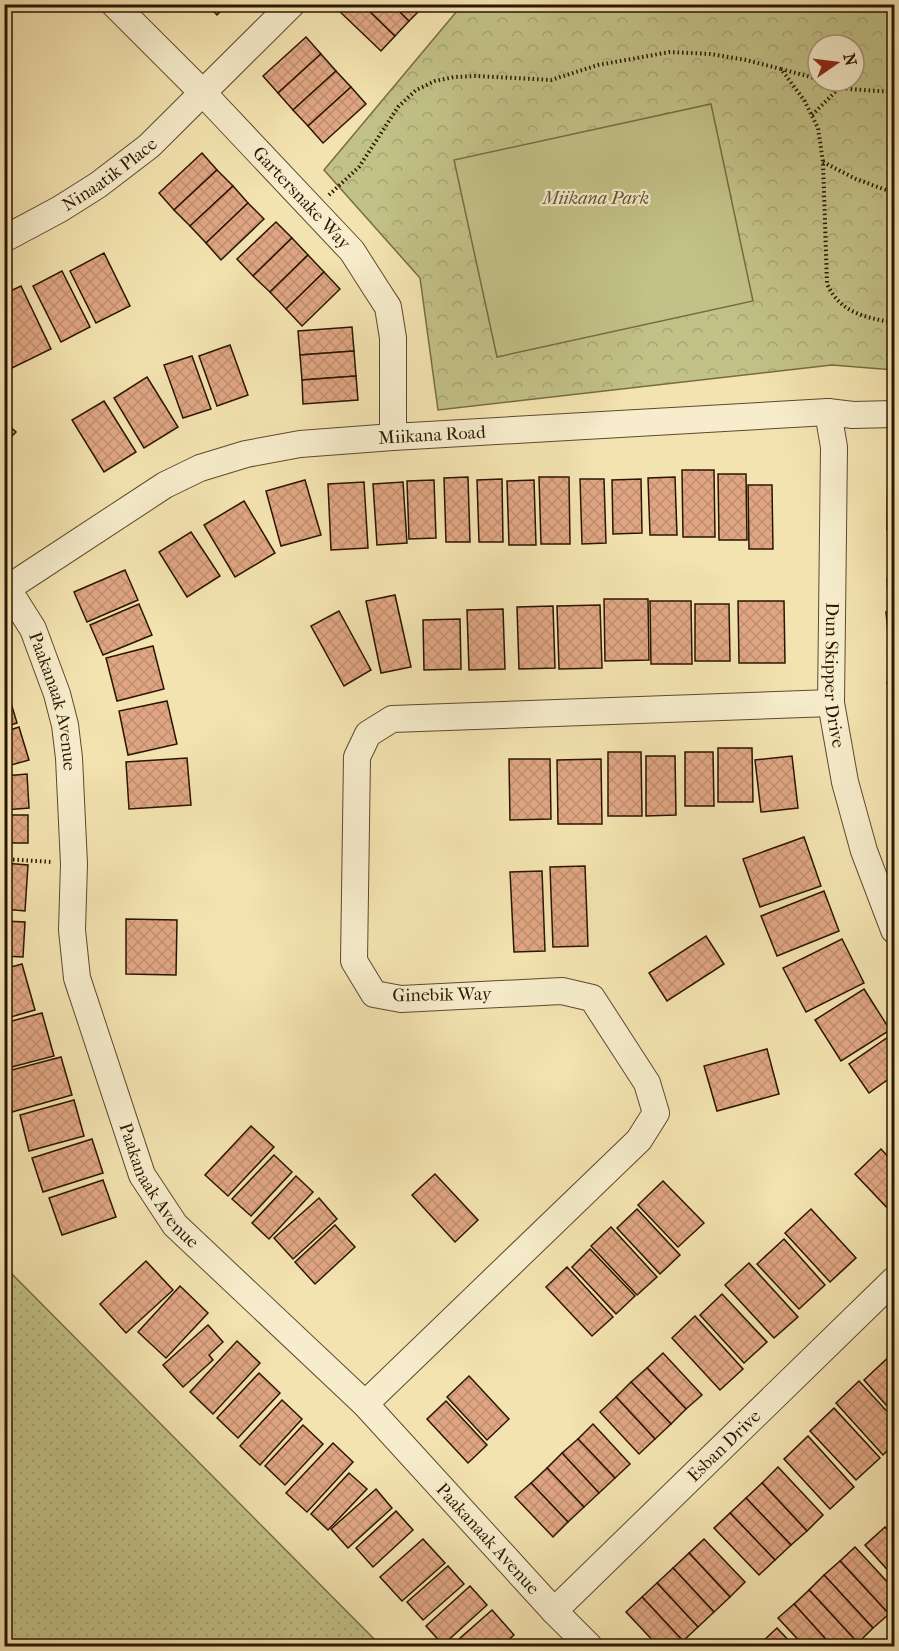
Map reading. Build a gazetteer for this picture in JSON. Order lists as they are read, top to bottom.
{
  "streets": {
    "street": [
      "Ninaatik Place",
      "Gartersnake Way",
      "Miikana Road",
      "Dun Skipper Drive",
      "Paakanaak Avenue",
      "Ginebik Way",
      "Esban Drive"
    ]
  },
  "crossings": [
    ["Ninaatik Place", "Gartersnake Way"],
    ["Gartersnake Way", "Miikana Road"],
    ["Miikana Road", "Dun Skipper Drive"],
    ["Miikana Road", "Paakanaak Avenue"],
    ["Dun Skipper Drive", "Ginebik Way"],
    ["Paakanaak Avenue", "Ginebik Way"],
    ["Paakanaak Avenue", "Esban Drive"]
  ],
  "parks": ["Miikana Park"],
  "north": "right"
}
